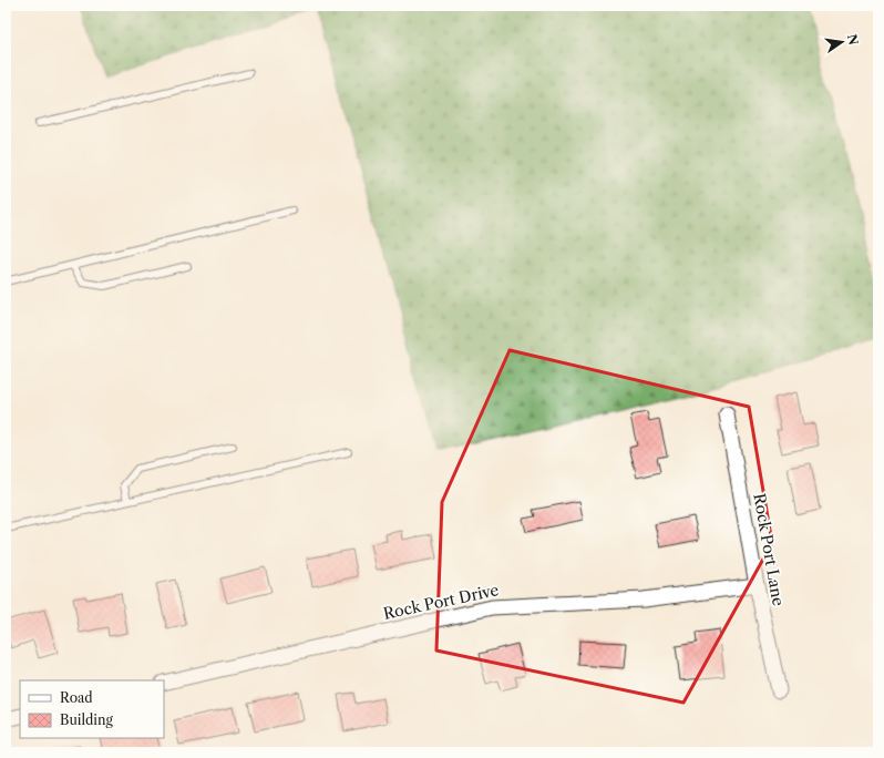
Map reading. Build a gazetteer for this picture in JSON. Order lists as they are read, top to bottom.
{
  "streets": {
    "street": ["Rock Port Lane", "Rock Port Drive"]
  },
  "crossings": [
    ["Rock Port Lane", "Rock Port Drive"]
  ],
  "legend": ["Road", "Building"],
  "north": "right"
}
